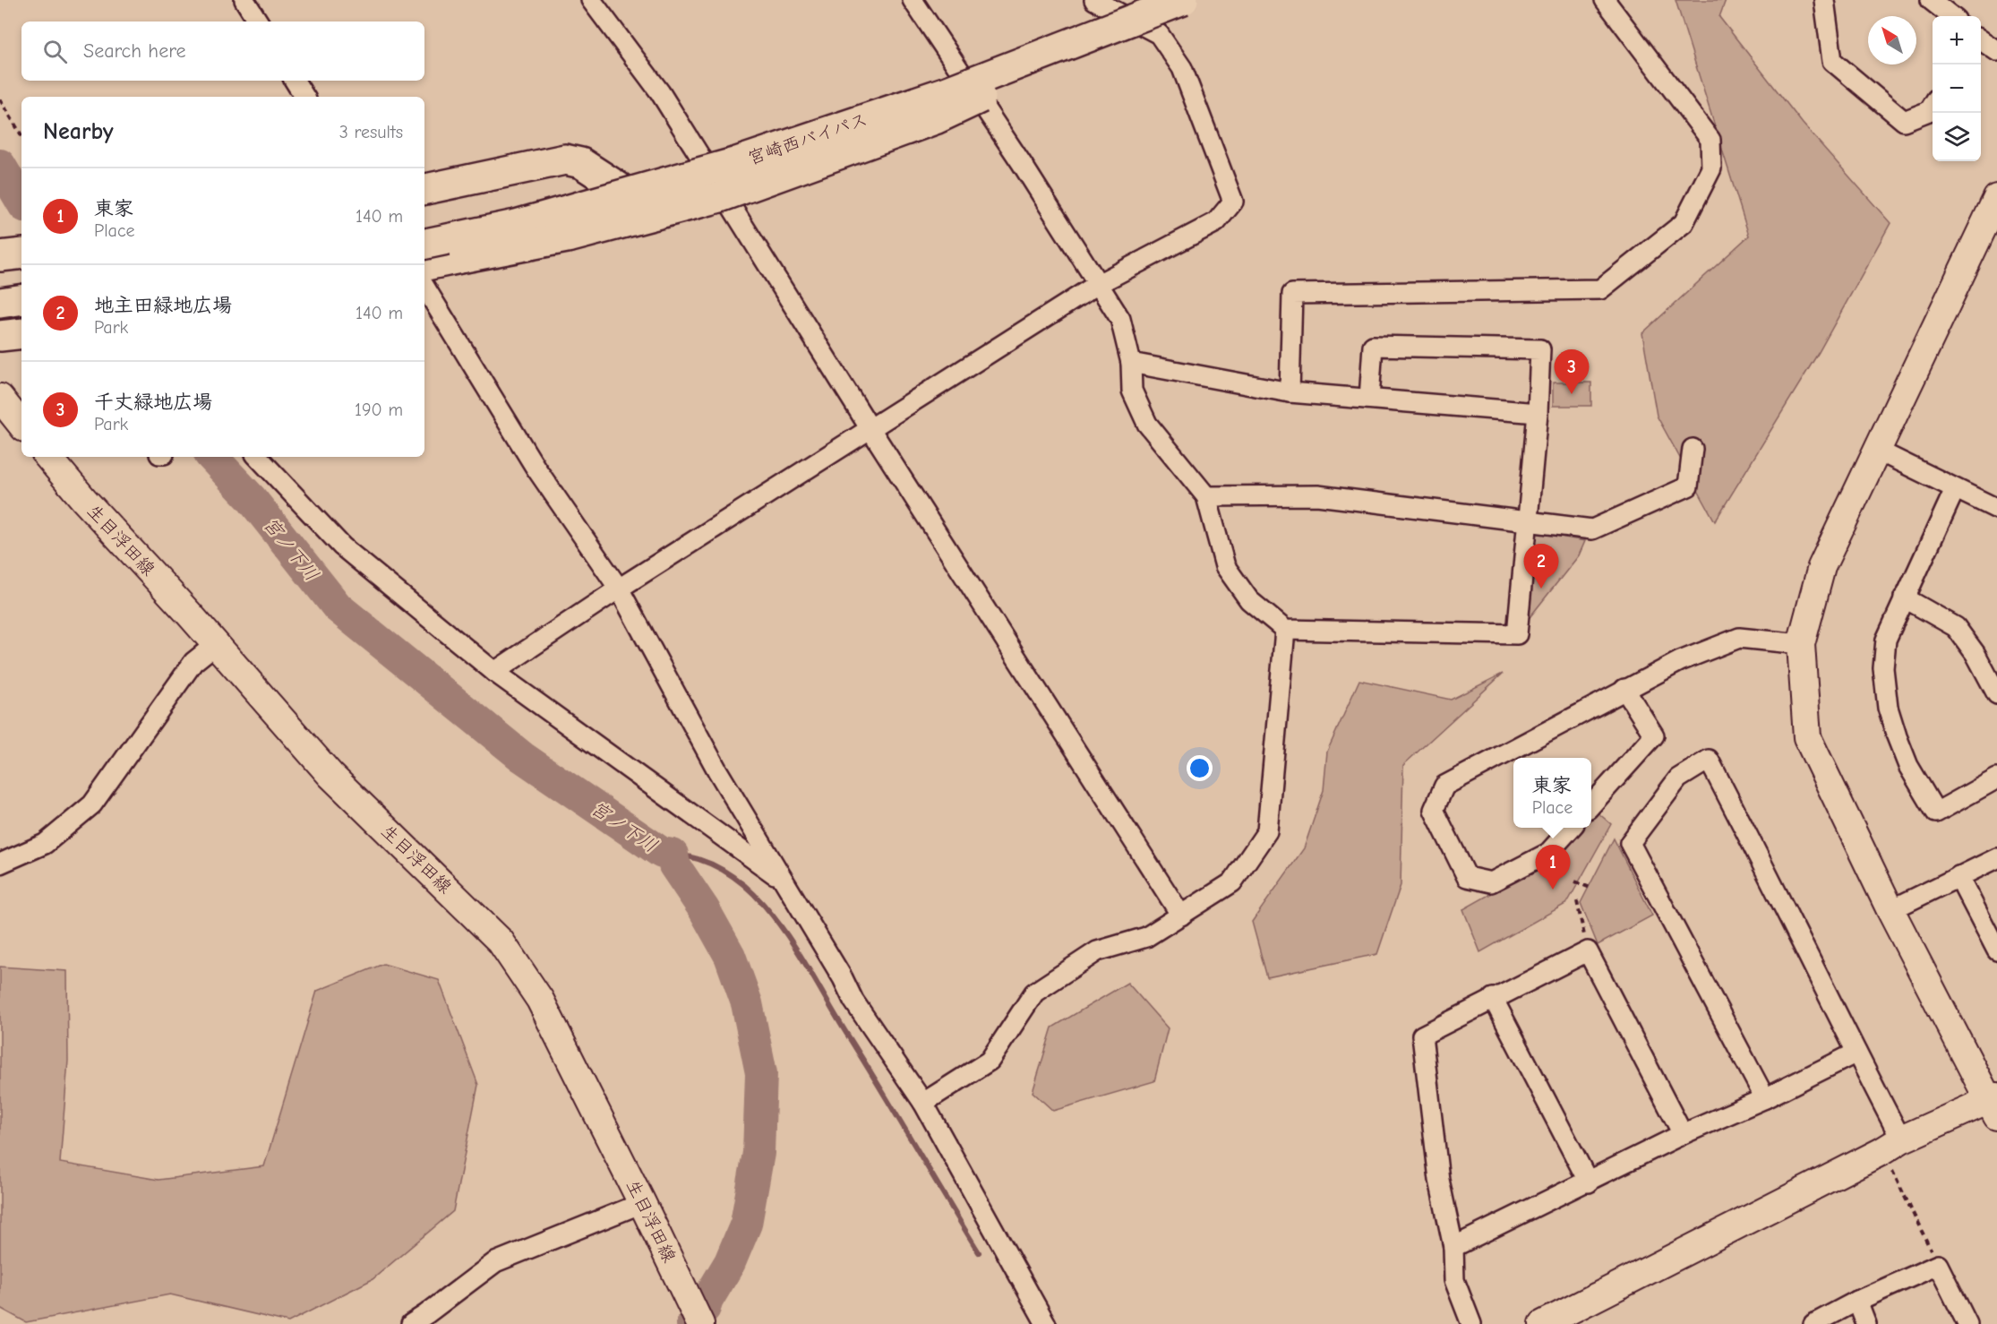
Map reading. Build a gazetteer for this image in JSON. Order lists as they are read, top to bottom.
{
  "streets": {
    "highway": ["宮崎西バイパス"],
    "street": ["生目浮田線"]
  },
  "water": ["宮ノ下川"],
  "north": "top left",
  "page": {
    "map_buttons": ["+", "−"],
    "search": "Search here",
    "heading": ["Nearby", "3 results"],
    "list": [
      {
        "mark": "1",
        "name": "東家",
        "note": "Place",
        "value": "140 m"
      },
      {
        "mark": "2",
        "name": "地主田緑地広場",
        "note": "Park",
        "value": "140 m"
      },
      {
        "mark": "3",
        "name": "千丈緑地広場",
        "note": "Park",
        "value": "190 m"
      }
    ],
    "pins": ["3", "2", "1"],
    "popup": ["東家", "Place"]
  }
}
